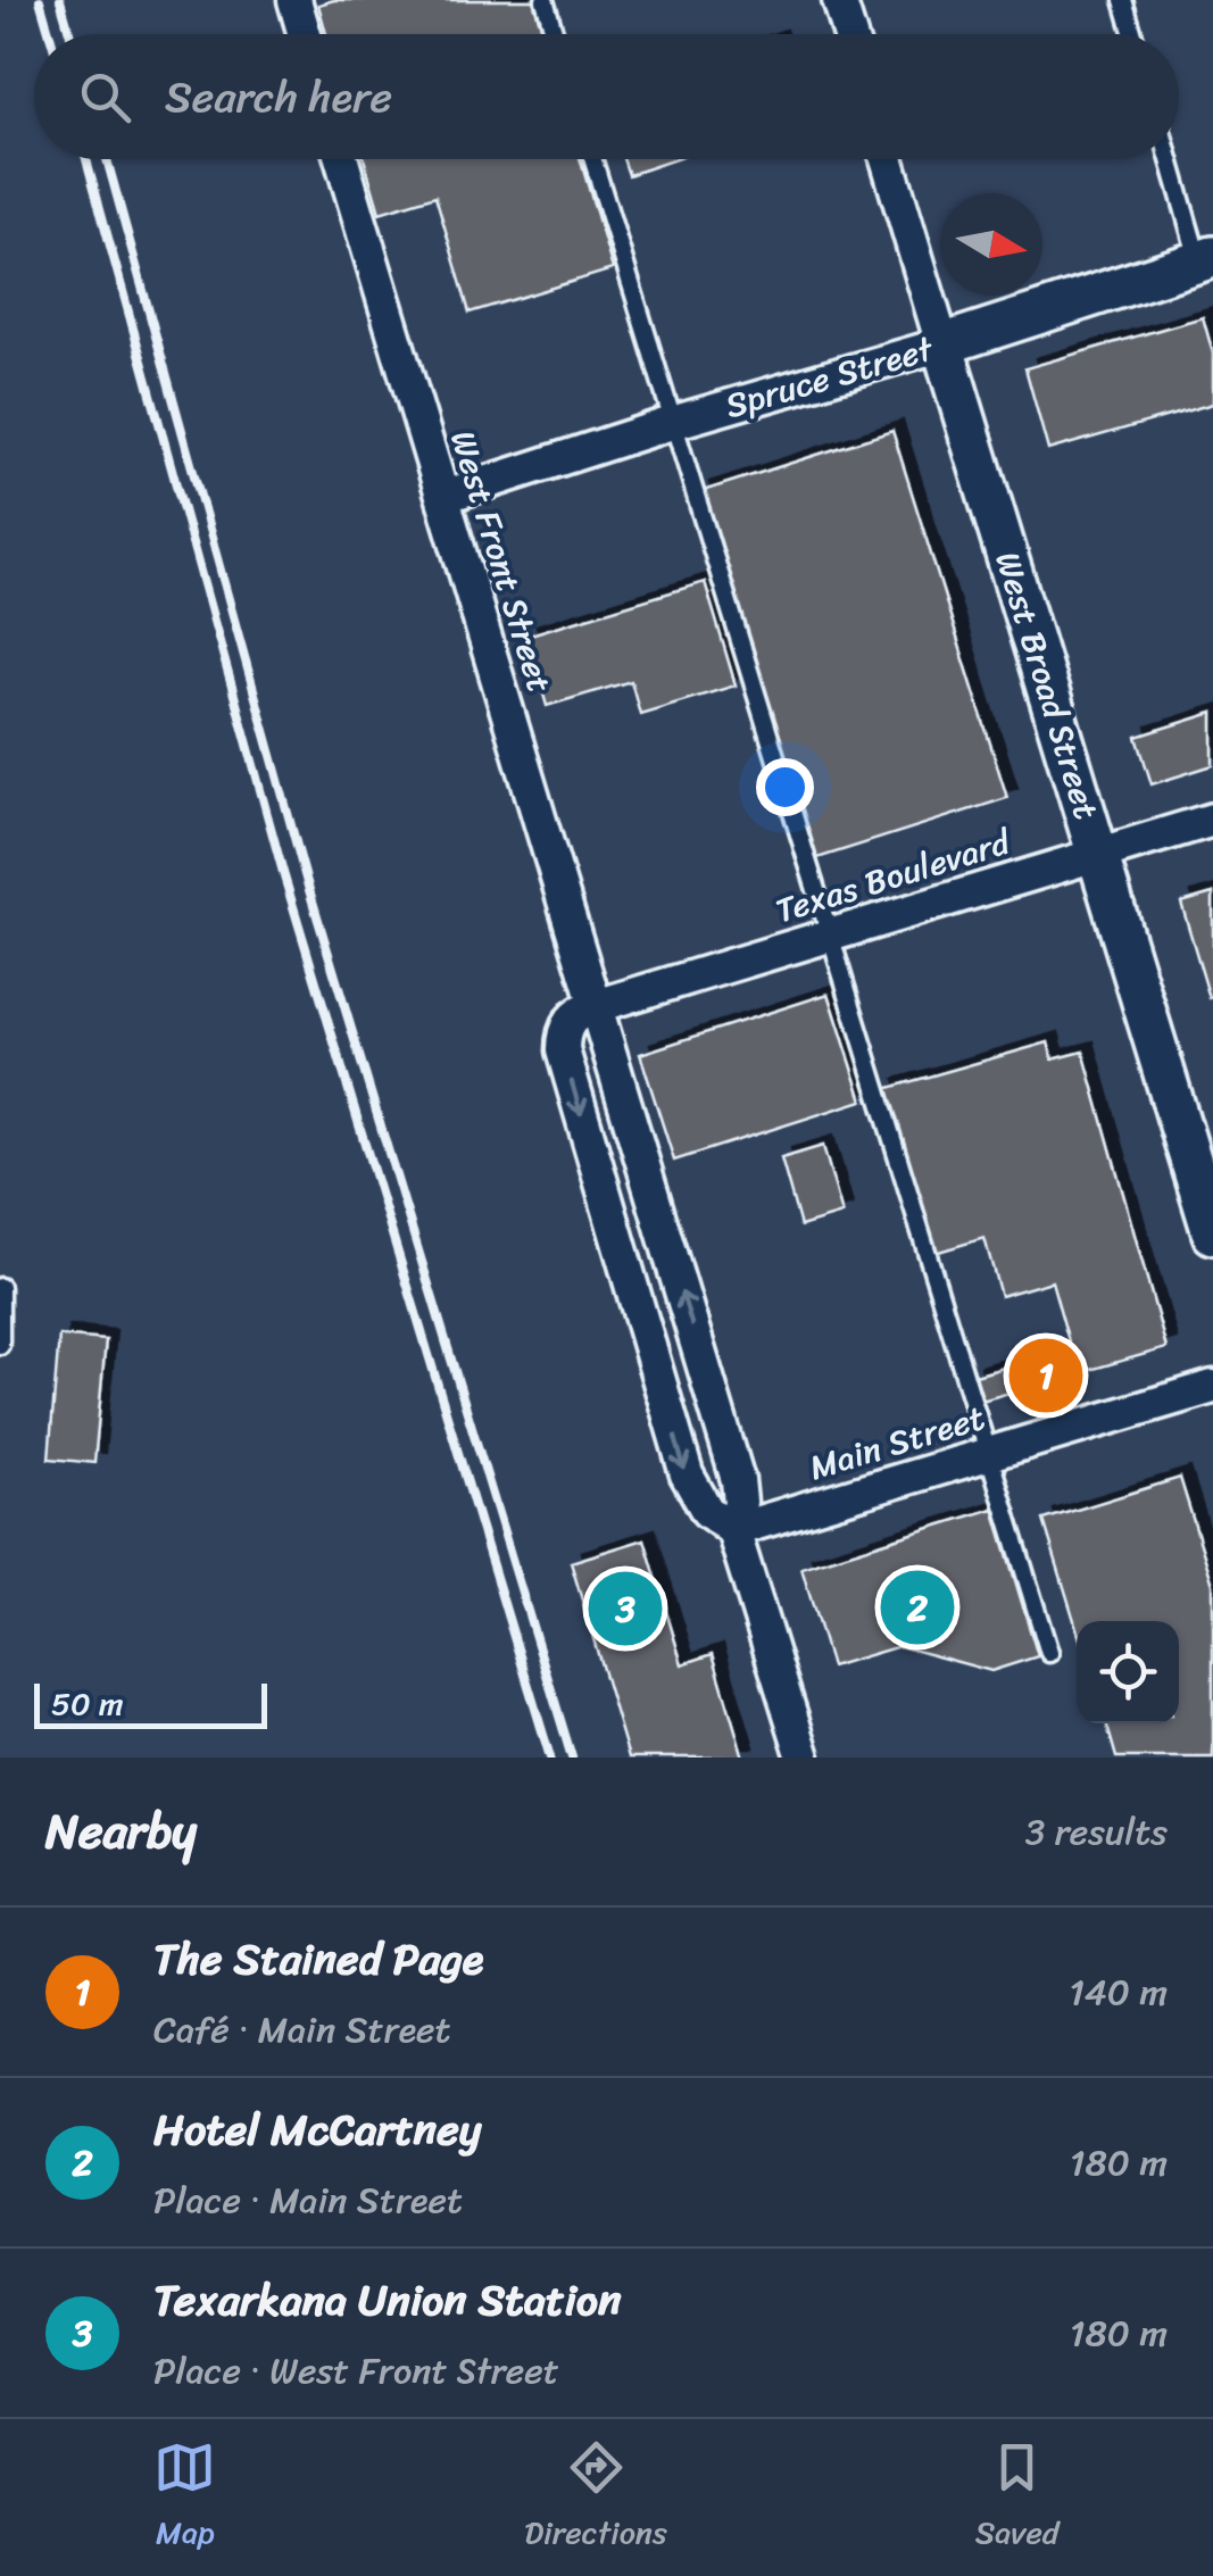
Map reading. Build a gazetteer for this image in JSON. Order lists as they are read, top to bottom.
{
  "streets": {
    "street": [
      "Spruce Street",
      "West Front Street",
      "West Broad Street",
      "Texas Boulevard",
      "Main Street"
    ]
  },
  "crossings": [
    ["Spruce Street", "West Front Street"],
    ["Spruce Street", "West Broad Street"],
    ["West Front Street", "Texas Boulevard"],
    ["West Front Street", "Main Street"],
    ["West Broad Street", "Texas Boulevard"]
  ],
  "scale_bar": "50 m",
  "north": "right",
  "page": {
    "search": "Search here",
    "pins": ["1", "2", "3"],
    "scale": "50 m",
    "heading": ["Nearby", "3 results"],
    "list": [
      {
        "mark": "1",
        "name": "The Stained Page",
        "note": "Café · Main Street",
        "value": "140 m"
      },
      {
        "mark": "2",
        "name": "Hotel McCartney",
        "note": "Place · Main Street",
        "value": "180 m"
      },
      {
        "mark": "3",
        "name": "Texarkana Union Station",
        "note": "Place · West Front Street",
        "value": "180 m"
      }
    ],
    "nav": ["Map", "Directions", "Saved"]
  }
}
